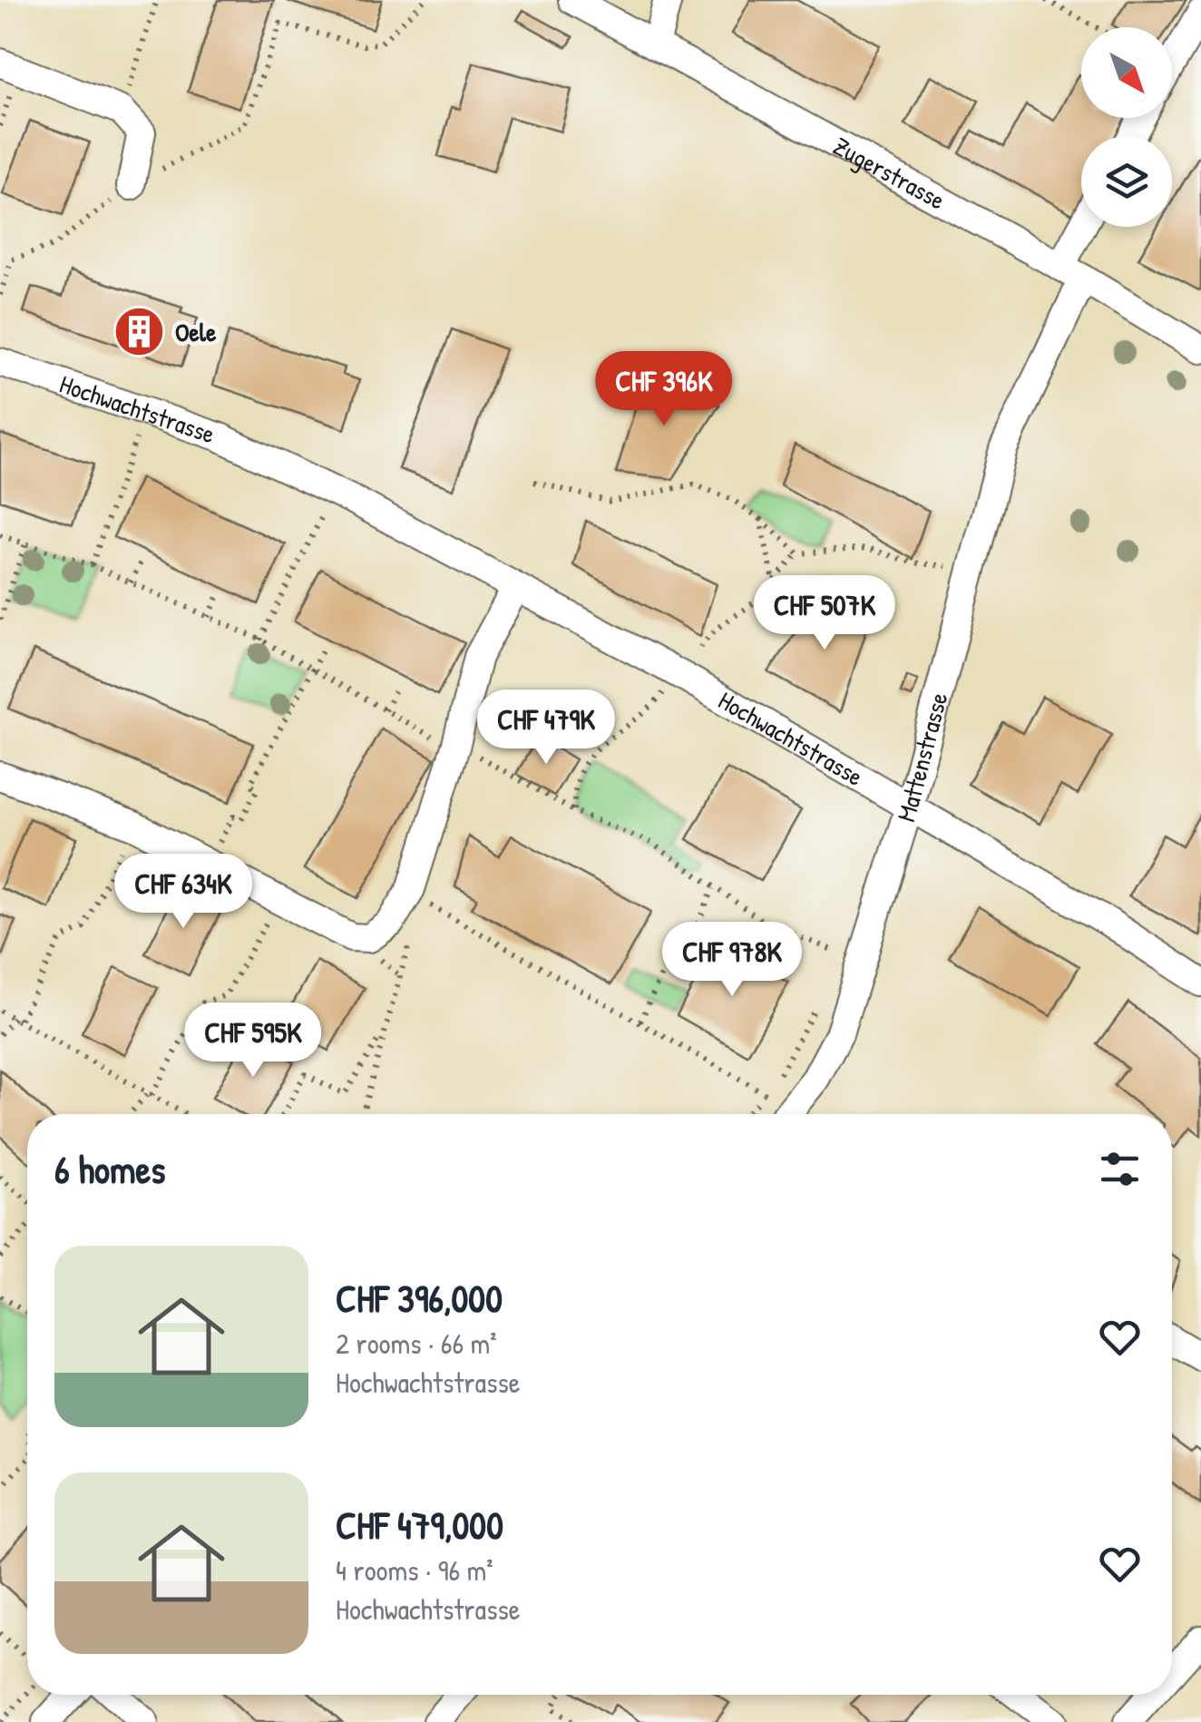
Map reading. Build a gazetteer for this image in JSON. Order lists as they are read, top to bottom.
{
  "streets": {
    "street": ["Zugerstrasse", "Hochwachtstrasse", "Mattenstrasse"]
  },
  "crossings": [
    ["Zugerstrasse", "Mattenstrasse"],
    ["Hochwachtstrasse", "Mattenstrasse"]
  ],
  "places": {
    "building": ["Oele"]
  },
  "north": "bottom right",
  "page": {
    "price": [
      "CHF 396K",
      "CHF 507K",
      "CHF 479K",
      "CHF 634K",
      "CHF 978K",
      "CHF 595K"
    ],
    "heading": "6 homes",
    "list": [
      {
        "name": "CHF 396,000",
        "note": "2 rooms · 66 m² · Hochwachtstrasse"
      },
      {
        "name": "CHF 479,000",
        "note": "4 rooms · 96 m² · Hochwachtstrasse"
      }
    ]
  }
}
